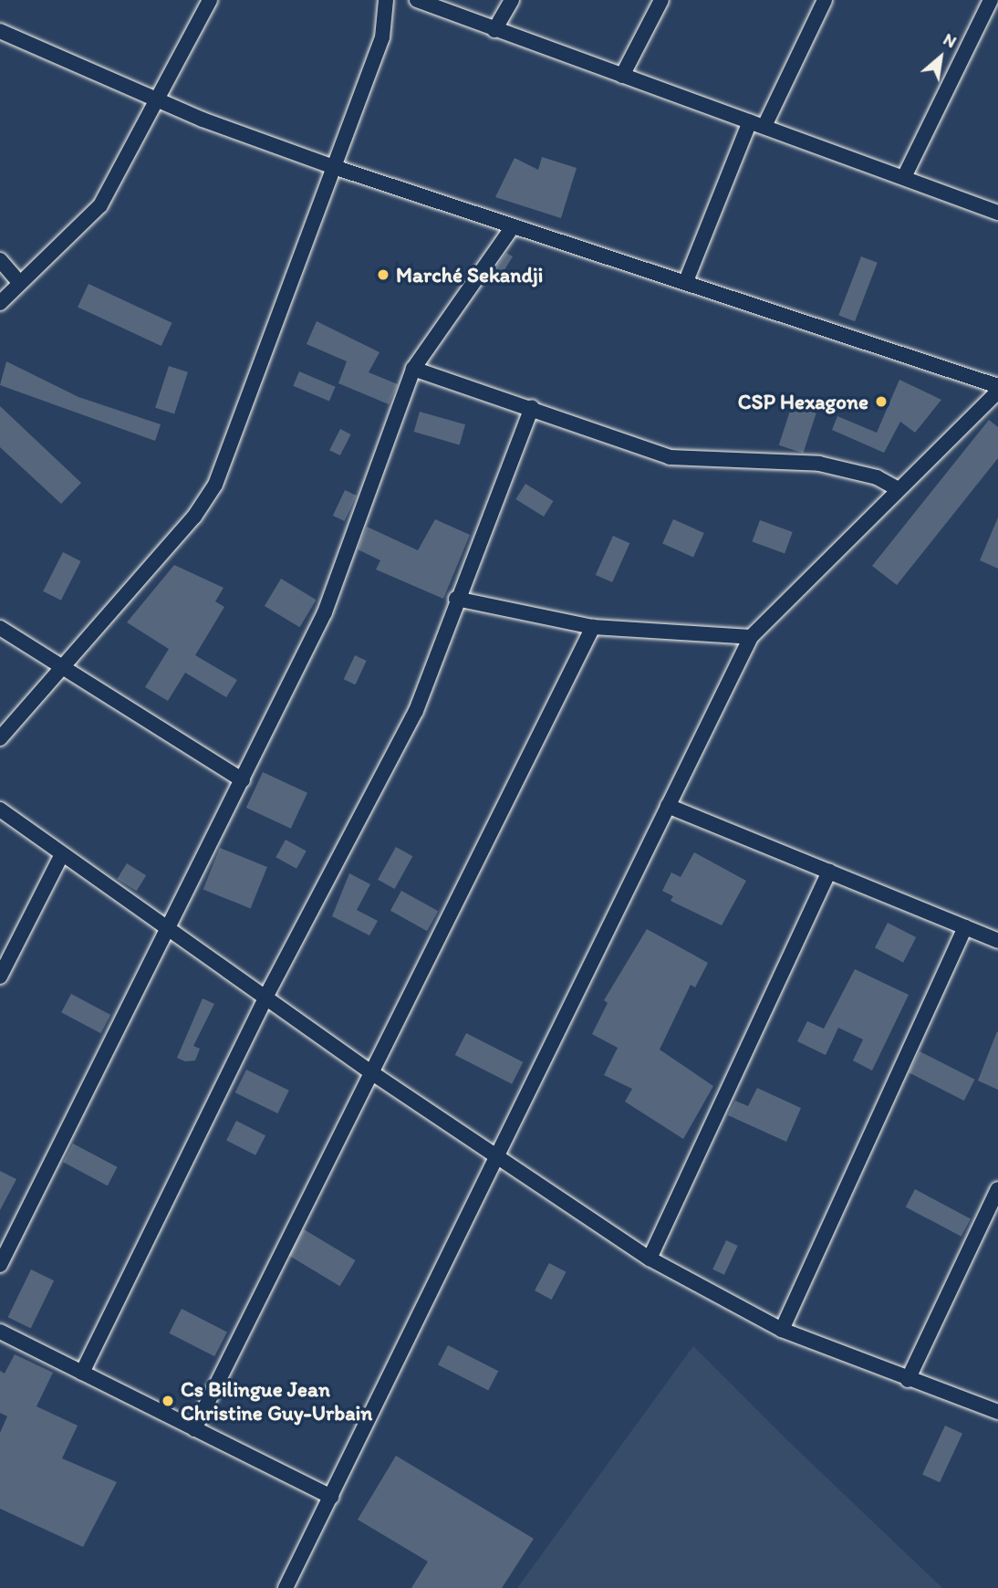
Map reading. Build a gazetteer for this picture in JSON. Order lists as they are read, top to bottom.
{
  "places": ["Marché Sekandji", "CSP Hexagone", "Cs Bilingue Jean Christine Guy-Urbain"],
  "north": "top right"
}
